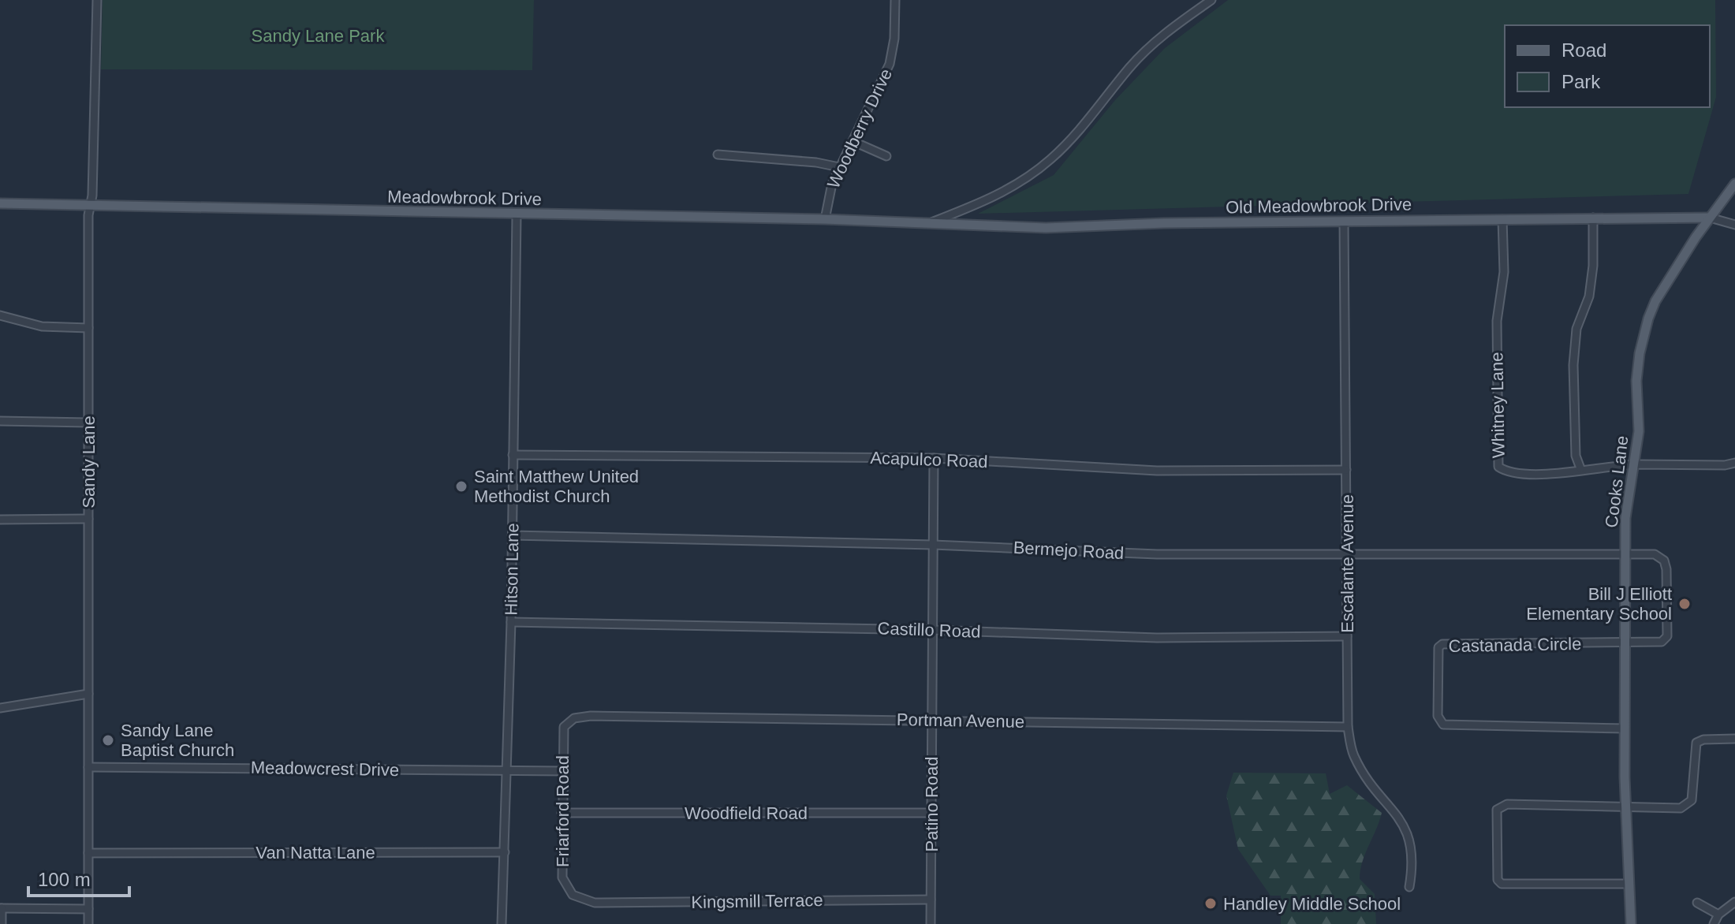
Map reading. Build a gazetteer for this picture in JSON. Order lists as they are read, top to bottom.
{
  "streets": {
    "main road": ["Meadowbrook Drive", "Old Meadowbrook Drive", "Cooks Lane"],
    "street": [
      "Woodberry Drive",
      "Whitney Lane",
      "Acapulco Road",
      "Sandy Lane",
      "Bermejo Road",
      "Escalante Avenue",
      "Hitson Lane",
      "Castillo Road",
      "Castanada Circle",
      "Portman Avenue",
      "Meadowcrest Drive",
      "Patino Road",
      "Friarford Road",
      "Woodfield Road",
      "Van Natta Lane",
      "Kingsmill Terrace"
    ]
  },
  "crossings": [
    ["Woodberry Drive", "Meadowbrook Drive"],
    ["Meadowbrook Drive", "Old Meadowbrook Drive"],
    ["Meadowbrook Drive", "Sandy Lane"],
    ["Meadowbrook Drive", "Hitson Lane"],
    ["Old Meadowbrook Drive", "Whitney Lane"],
    ["Old Meadowbrook Drive", "Cooks Lane"],
    ["Old Meadowbrook Drive", "Escalante Avenue"],
    ["Whitney Lane", "Cooks Lane"],
    ["Acapulco Road", "Escalante Avenue"],
    ["Acapulco Road", "Hitson Lane"],
    ["Acapulco Road", "Patino Road"],
    ["Sandy Lane", "Meadowcrest Drive"],
    ["Sandy Lane", "Van Natta Lane"],
    ["Cooks Lane", "Bermejo Road"],
    ["Cooks Lane", "Castanada Circle"],
    ["Bermejo Road", "Escalante Avenue"],
    ["Bermejo Road", "Hitson Lane"],
    ["Bermejo Road", "Castanada Circle"],
    ["Bermejo Road", "Patino Road"],
    ["Escalante Avenue", "Castillo Road"],
    ["Escalante Avenue", "Portman Avenue"],
    ["Hitson Lane", "Castillo Road"],
    ["Hitson Lane", "Meadowcrest Drive"],
    ["Hitson Lane", "Van Natta Lane"],
    ["Castillo Road", "Patino Road"],
    ["Portman Avenue", "Patino Road"],
    ["Portman Avenue", "Friarford Road"],
    ["Meadowcrest Drive", "Friarford Road"],
    ["Patino Road", "Woodfield Road"],
    ["Patino Road", "Kingsmill Terrace"],
    ["Friarford Road", "Woodfield Road"],
    ["Friarford Road", "Kingsmill Terrace"]
  ],
  "parks": ["Sandy Lane Park"],
  "places": [
    "Saint Matthew United Methodist Church",
    "Bill J Elliott Elementary School",
    "Sandy Lane Baptist Church",
    "Handley Middle School"
  ],
  "legend": ["Road", "Park"],
  "scale_bar": "100 m"
}
